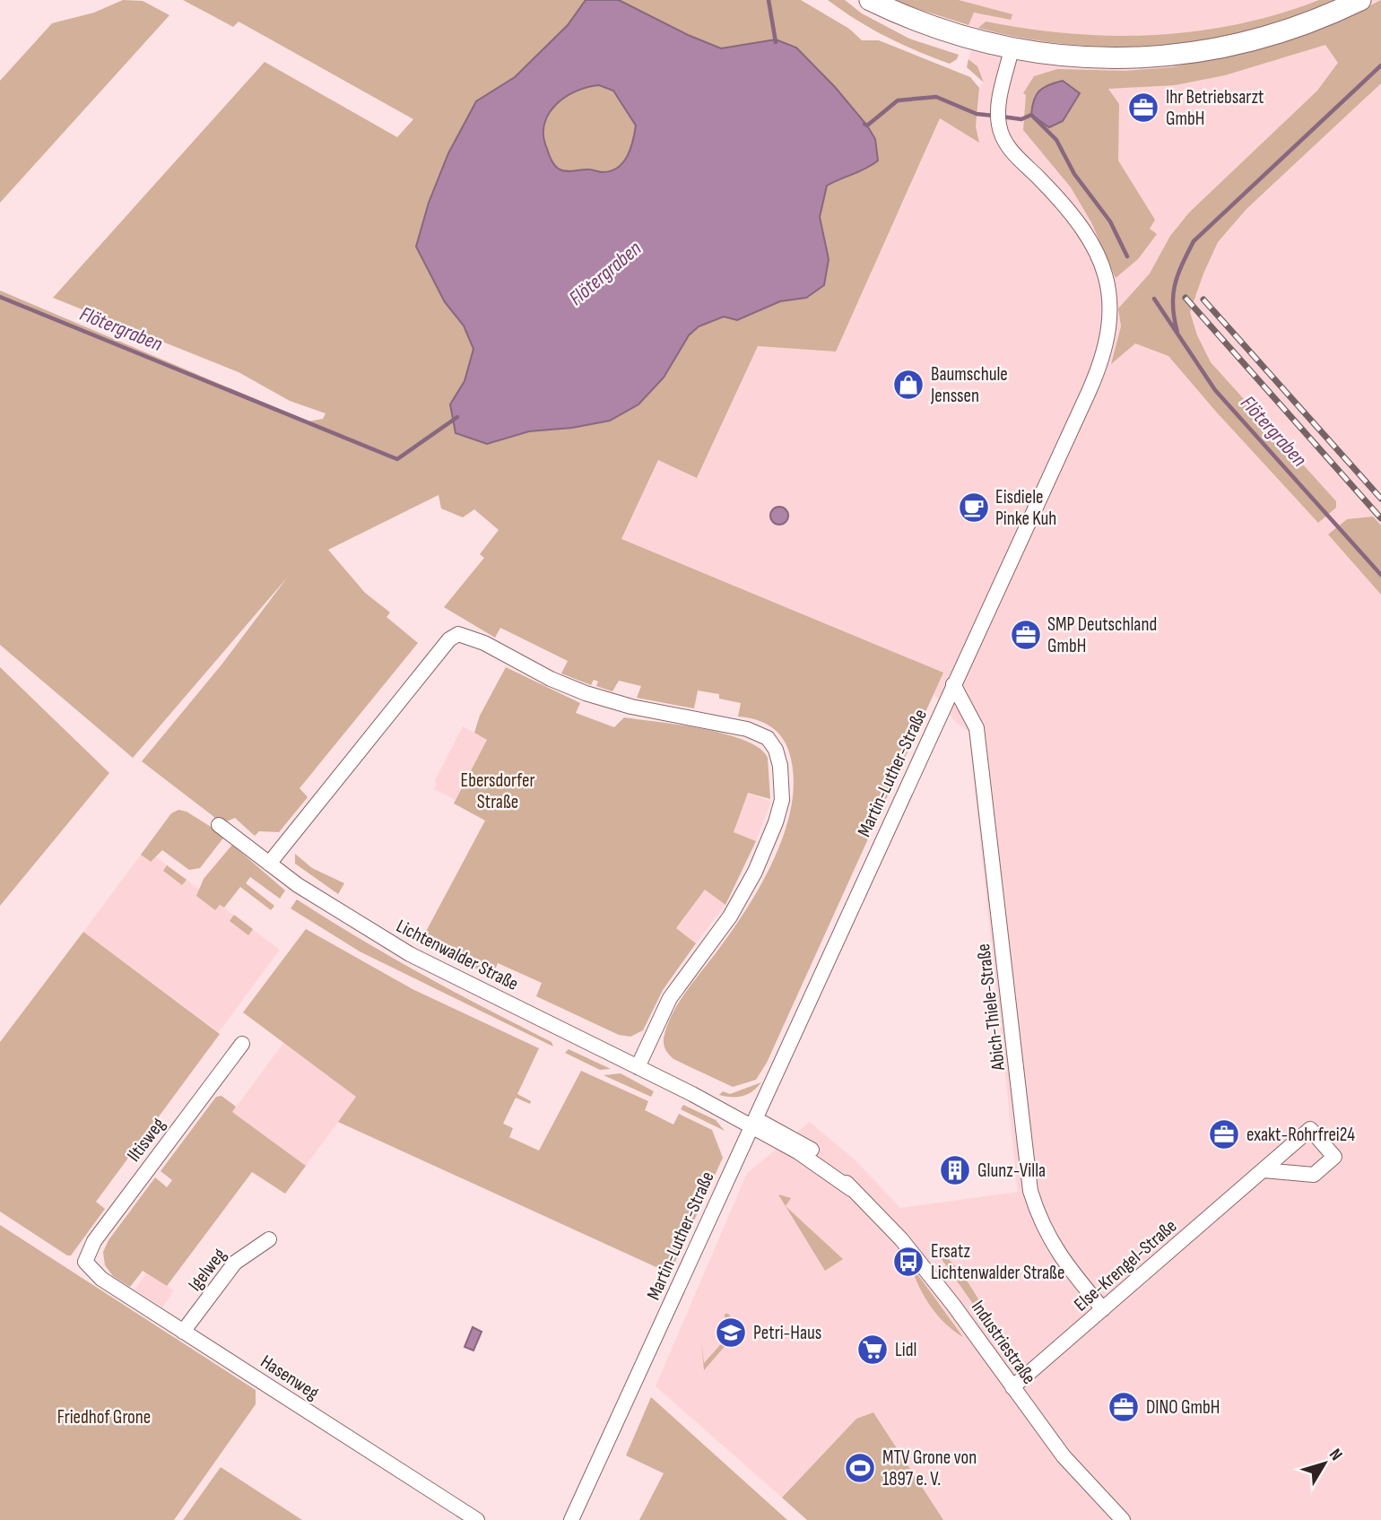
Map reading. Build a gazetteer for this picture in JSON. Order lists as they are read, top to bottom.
{
  "streets": {
    "street": [
      "Martin-Luther-Straße",
      "Lichtenwalder Straße",
      "Abich-Thiele-Straße",
      "Iltisweg",
      "Else-Krengel-Straße",
      "Igelweg",
      "Industriestraße",
      "Hasenweg"
    ]
  },
  "crossings": [
    ["Martin-Luther-Straße", "Lichtenwalder Straße"],
    ["Martin-Luther-Straße", "Abich-Thiele-Straße"],
    ["Martin-Luther-Straße", "Industriestraße"],
    ["Lichtenwalder Straße", "Industriestraße"],
    ["Abich-Thiele-Straße", "Else-Krengel-Straße"],
    ["Iltisweg", "Hasenweg"],
    ["Else-Krengel-Straße", "Industriestraße"],
    ["Igelweg", "Hasenweg"]
  ],
  "water": ["Flötergraben"],
  "parks": ["Ebersdorfer Straße", "Friedhof Grone"],
  "places": {
    "office": [
      "Ihr Betriebsarzt GmbH",
      "SMP Deutschland GmbH",
      "exakt-Rohrfrei24",
      "DINO GmbH"
    ],
    "shop": ["Baumschule Jenssen"],
    "cafe": ["Eisdiele Pinke Kuh"],
    "building": ["Glunz-Villa"],
    "bus stop": ["Ersatz Lichtenwalder Straße"],
    "school or university": ["Petri-Haus"],
    "supermarket": ["Lidl"],
    "sports": ["MTV Grone von 1897 e. V."]
  },
  "north": "top right"
}
